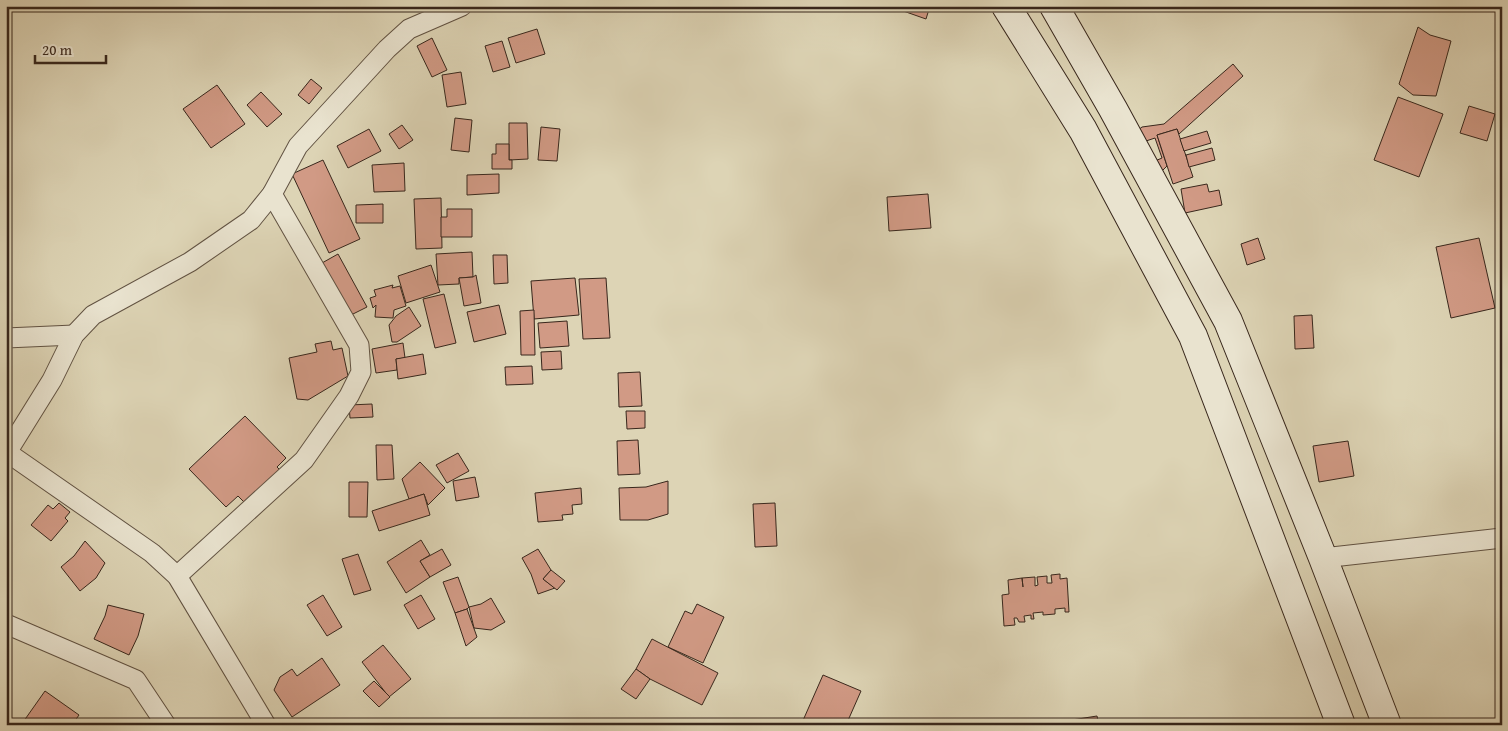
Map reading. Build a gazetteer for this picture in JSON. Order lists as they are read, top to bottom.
{
  "scale_bar": "20 m"
}
